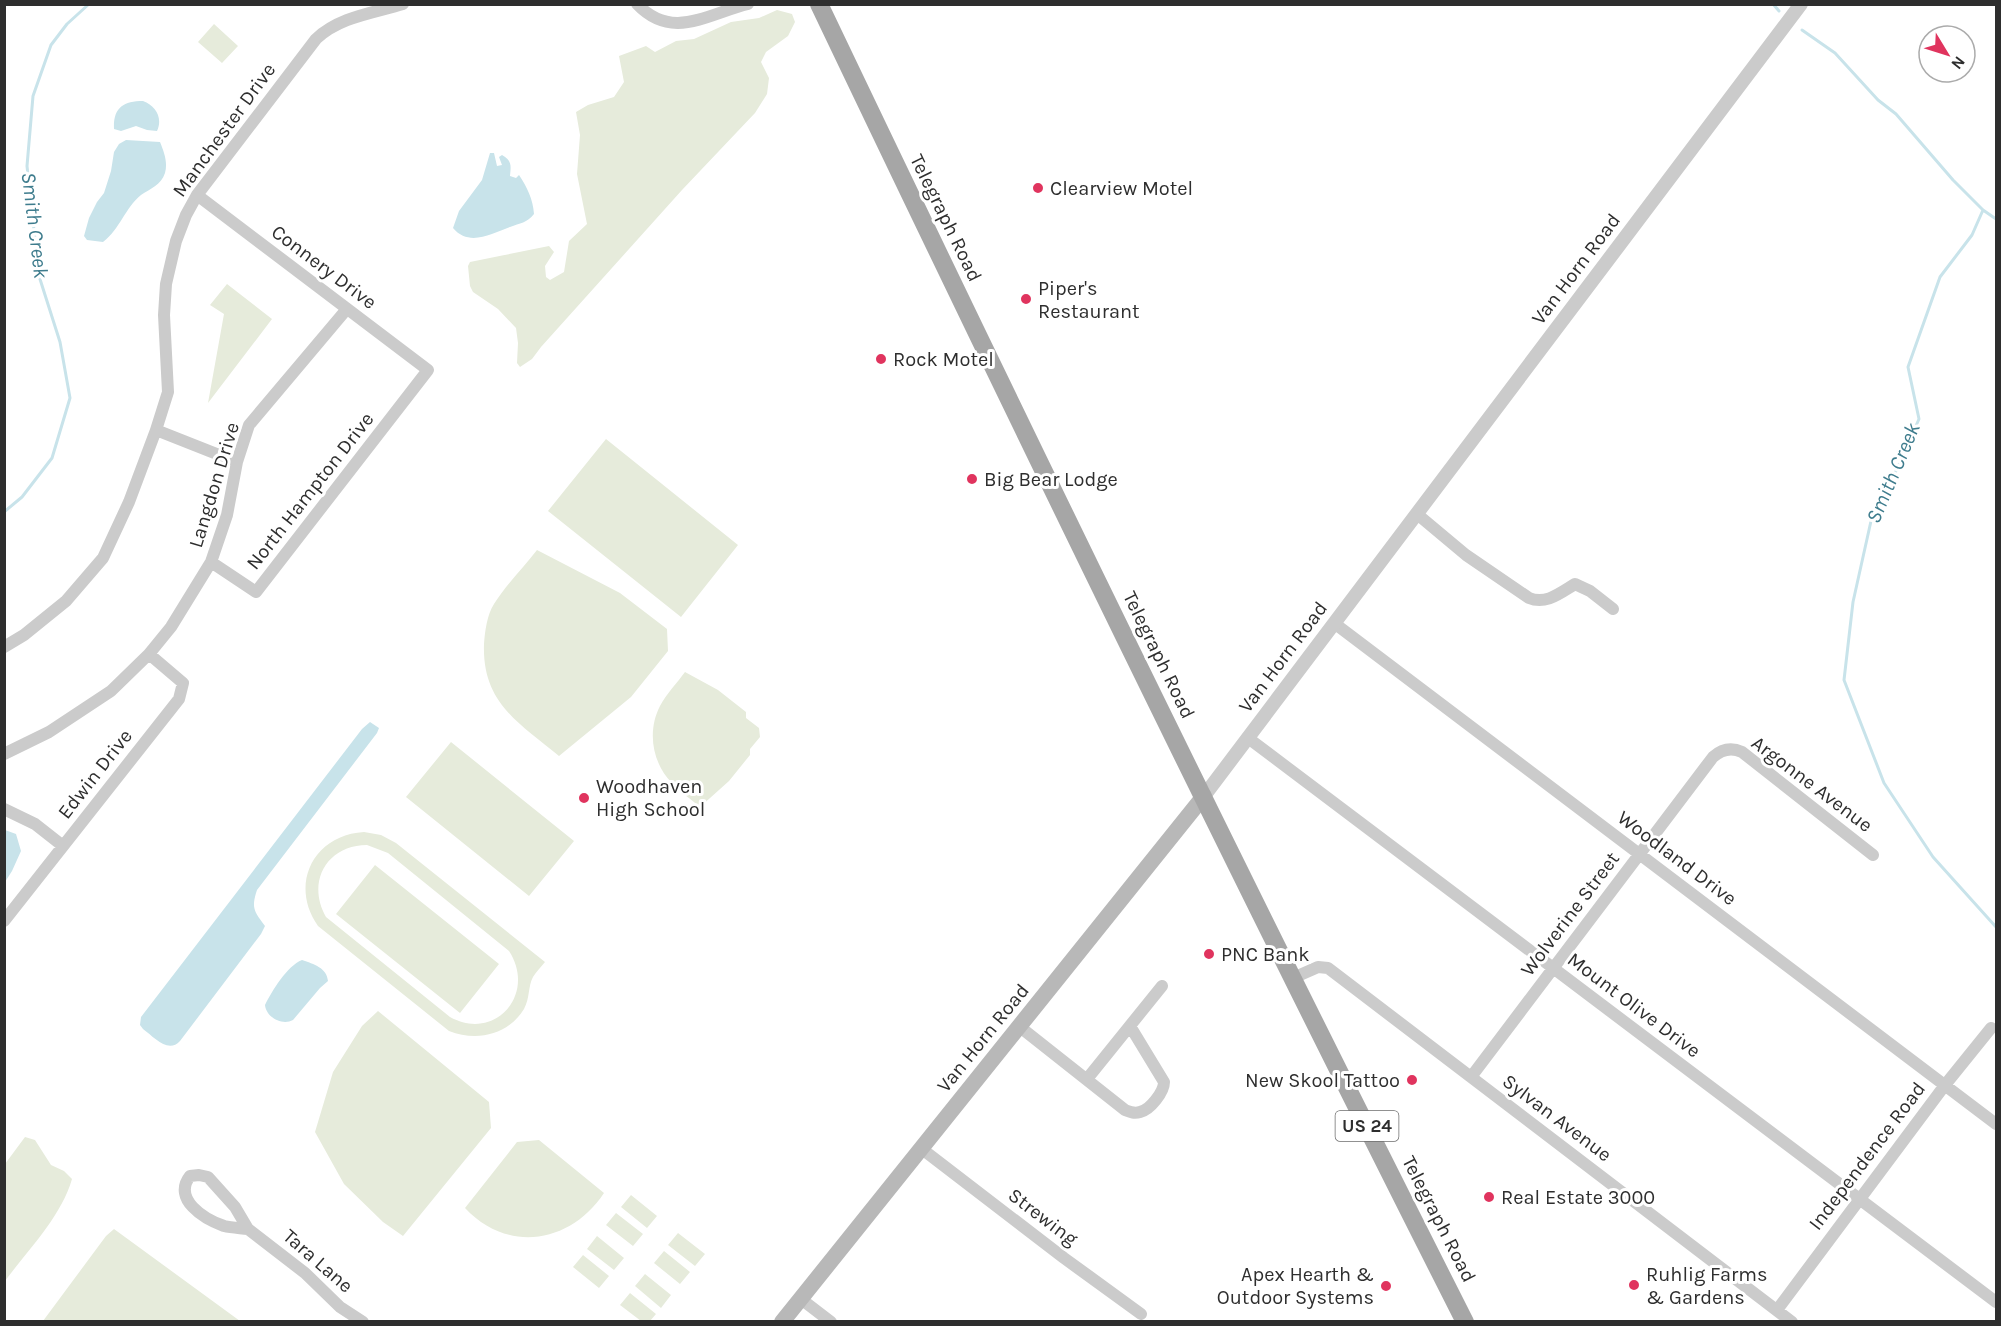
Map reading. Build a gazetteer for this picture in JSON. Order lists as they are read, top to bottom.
{
  "streets": {
    "main road": ["Telegraph Road", "Van Horn Road", "US 24"],
    "street": [
      "Manchester Drive",
      "Connery Drive",
      "Langdon Drive",
      "North Hampton Drive",
      "Edwin Drive",
      "Argonne Avenue",
      "Woodland Drive",
      "Wolverine Street",
      "Mount Olive Drive",
      "Sylvan Avenue",
      "Independence Road",
      "Strewing",
      "Tara Lane"
    ]
  },
  "crossings": [
    ["Manchester Drive", "Connery Drive"],
    ["Telegraph Road", "Van Horn Road"],
    ["Telegraph Road", "Sylvan Avenue"],
    ["Connery Drive", "Langdon Drive"],
    ["Connery Drive", "North Hampton Drive"],
    ["Van Horn Road", "Woodland Drive"],
    ["Van Horn Road", "Mount Olive Drive"],
    ["Van Horn Road", "Strewing"],
    ["Langdon Drive", "North Hampton Drive"],
    ["Langdon Drive", "Edwin Drive"],
    ["Argonne Avenue", "Wolverine Street"],
    ["Woodland Drive", "Wolverine Street"],
    ["Woodland Drive", "Independence Road"],
    ["Wolverine Street", "Mount Olive Drive"],
    ["Wolverine Street", "Sylvan Avenue"],
    ["Mount Olive Drive", "Independence Road"],
    ["Sylvan Avenue", "Independence Road"]
  ],
  "water": ["Smith Creek"],
  "places": [
    "Clearview Motel",
    "Piper's Restaurant",
    "Rock Motel",
    "Big Bear Lodge",
    "Woodhaven High School",
    "PNC Bank",
    "New Skool Tattoo",
    "Real Estate 3000",
    "Ruhlig Farms & Gardens",
    "Apex Hearth & Outdoor Systems"
  ],
  "north": "bottom right"
}
